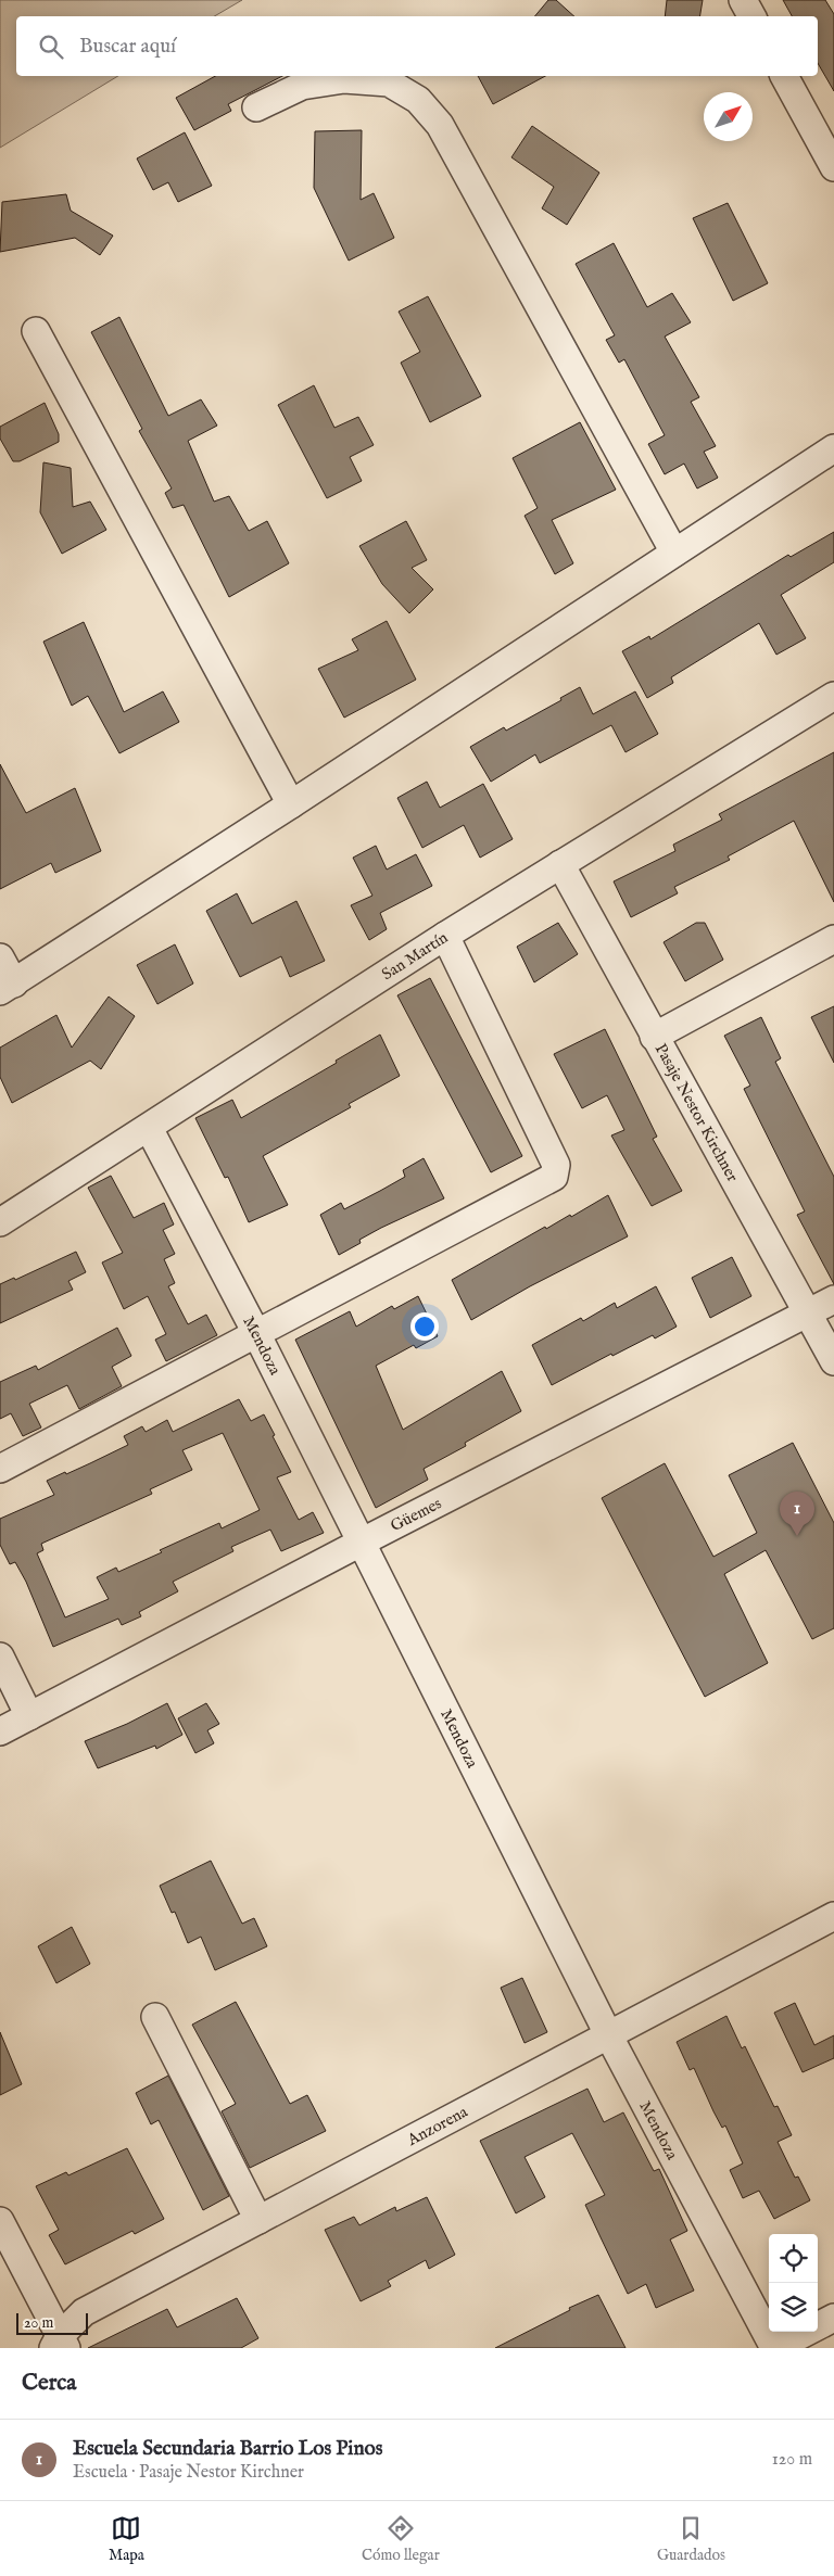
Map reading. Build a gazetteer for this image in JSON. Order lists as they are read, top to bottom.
{
  "streets": {
    "street": [
      "San Martín",
      "Pasaje Nestor Kirchner",
      "Mendoza",
      "Güemes",
      "Anzorena"
    ]
  },
  "crossings": [
    ["San Martín", "Pasaje Nestor Kirchner"],
    ["San Martín", "Mendoza"],
    ["Pasaje Nestor Kirchner", "Güemes"],
    ["Mendoza", "Güemes"],
    ["Mendoza", "Anzorena"]
  ],
  "scale_bar": "20 m",
  "north": "top right",
  "page": {
    "search": "Buscar aquí",
    "pins": "1",
    "scale": "20 m",
    "heading": "Cerca",
    "list": [
      {
        "mark": "1",
        "name": "Escuela Secundaria Barrio Los Pinos",
        "note": "Escuela · Pasaje Nestor Kirchner",
        "value": "120 m"
      }
    ],
    "nav": ["Mapa", "Cómo llegar", "Guardados"]
  }
}
